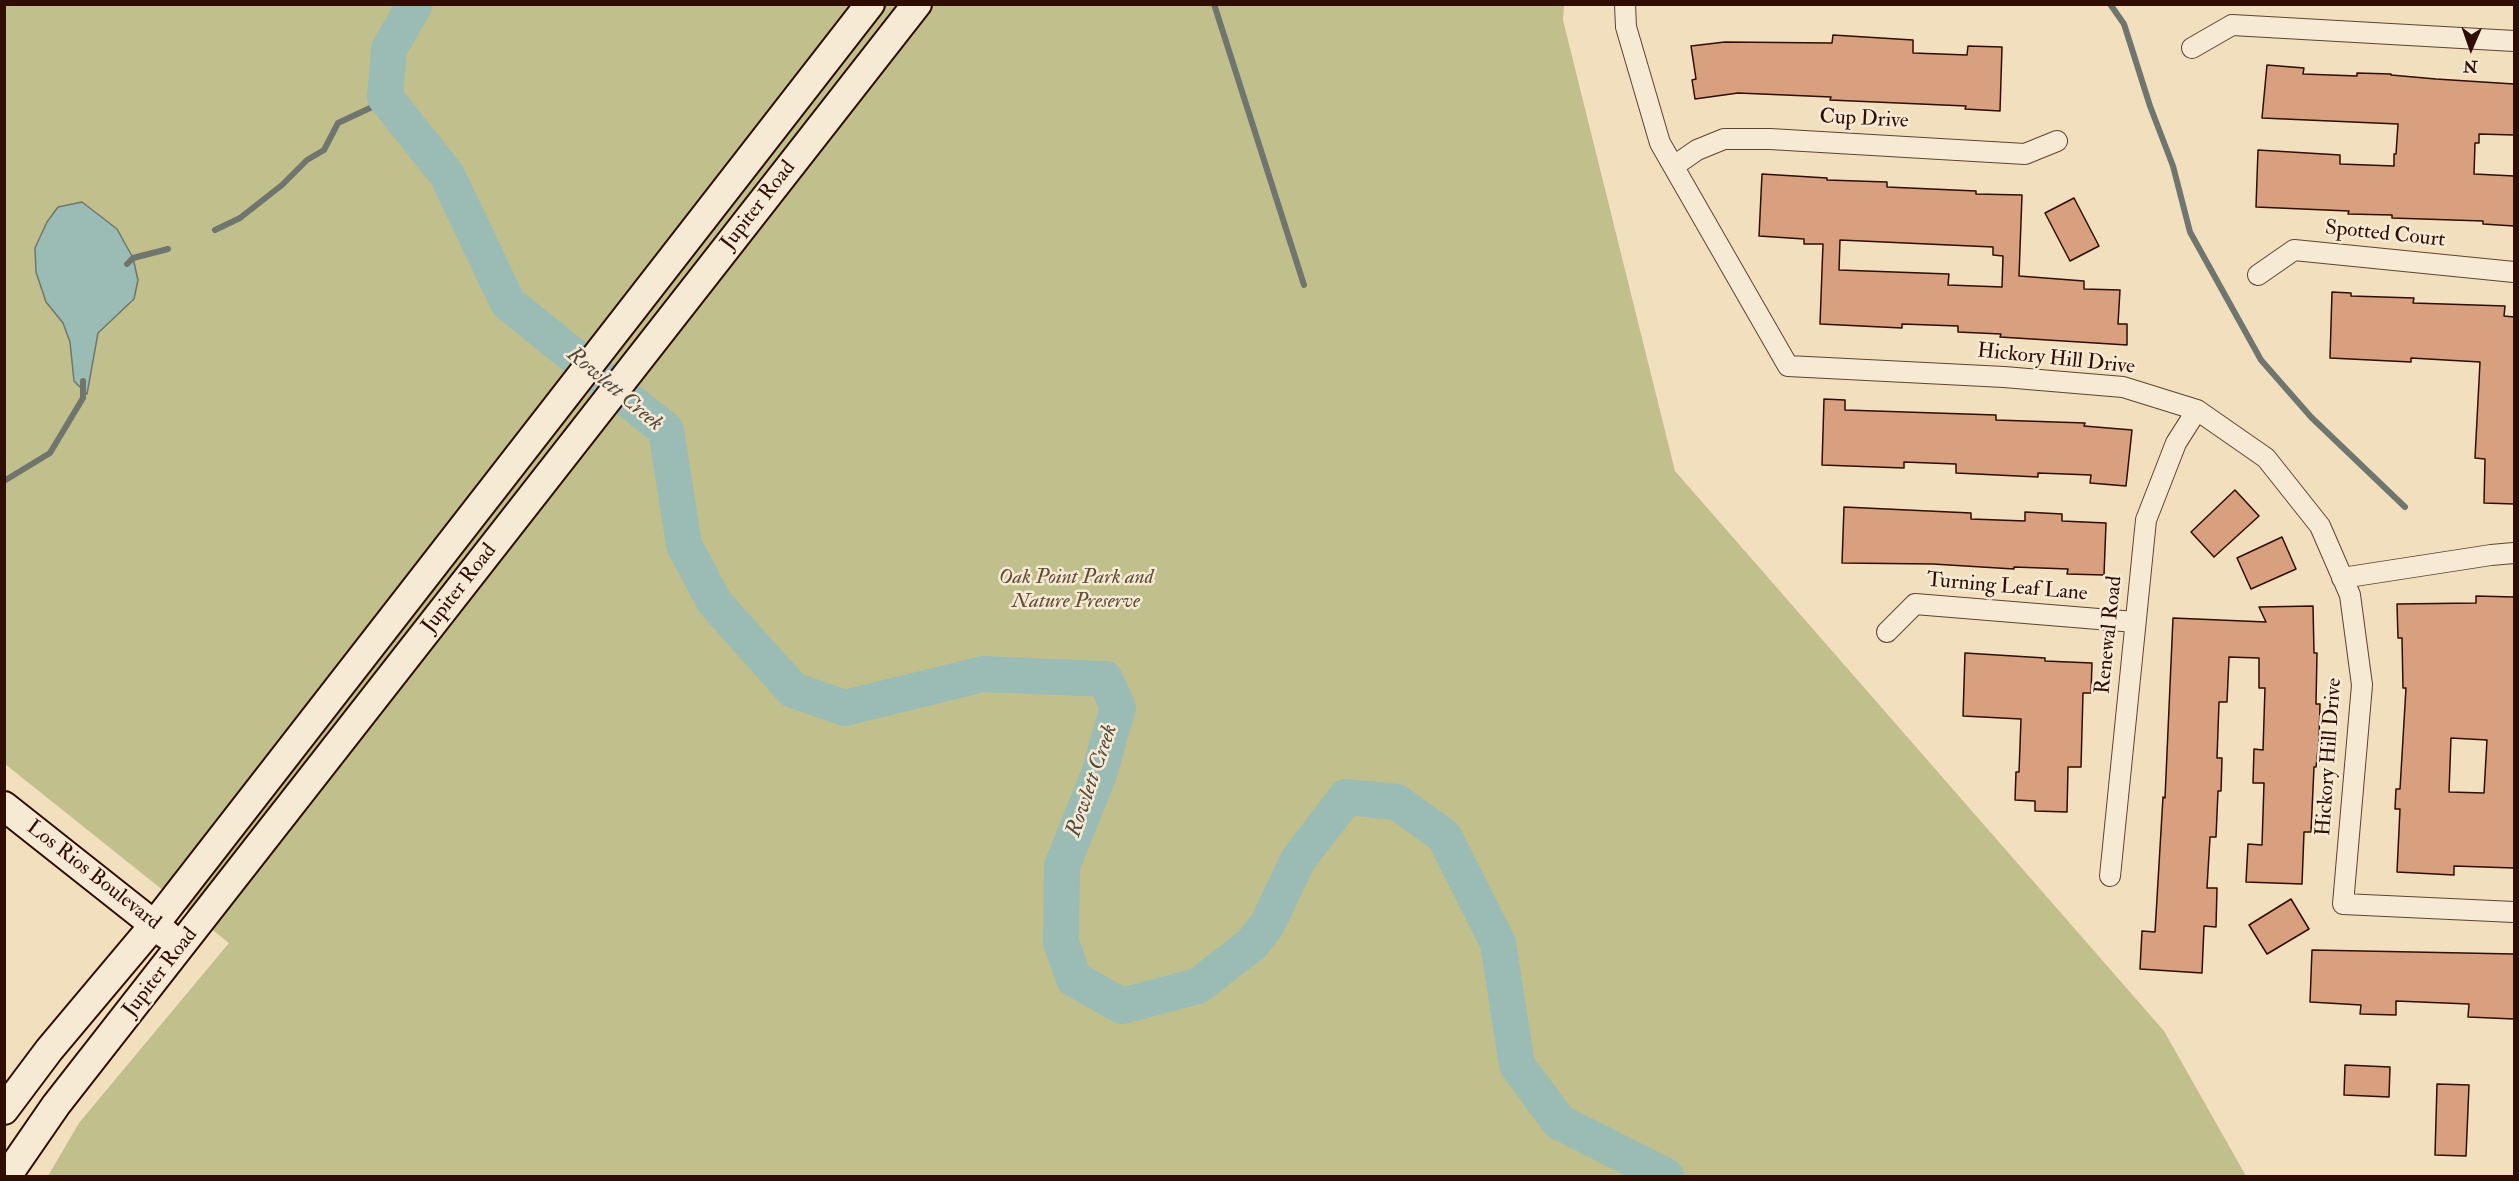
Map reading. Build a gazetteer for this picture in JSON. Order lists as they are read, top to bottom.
{
  "streets": {
    "main road": ["Jupiter Road", "Los Rios Boulevard"],
    "street": [
      "Cup Drive",
      "Spotted Court",
      "Hickory Hill Drive",
      "Turning Leaf Lane",
      "Renewal Road"
    ]
  },
  "crossings": [
    ["Cup Drive", "Hickory Hill Drive"],
    ["Jupiter Road", "Los Rios Boulevard"],
    ["Hickory Hill Drive", "Renewal Road"],
    ["Turning Leaf Lane", "Renewal Road"]
  ],
  "water": ["Rowlett Creek"],
  "parks": ["Oak Point Park and Nature Preserve"],
  "north": "bottom"
}
